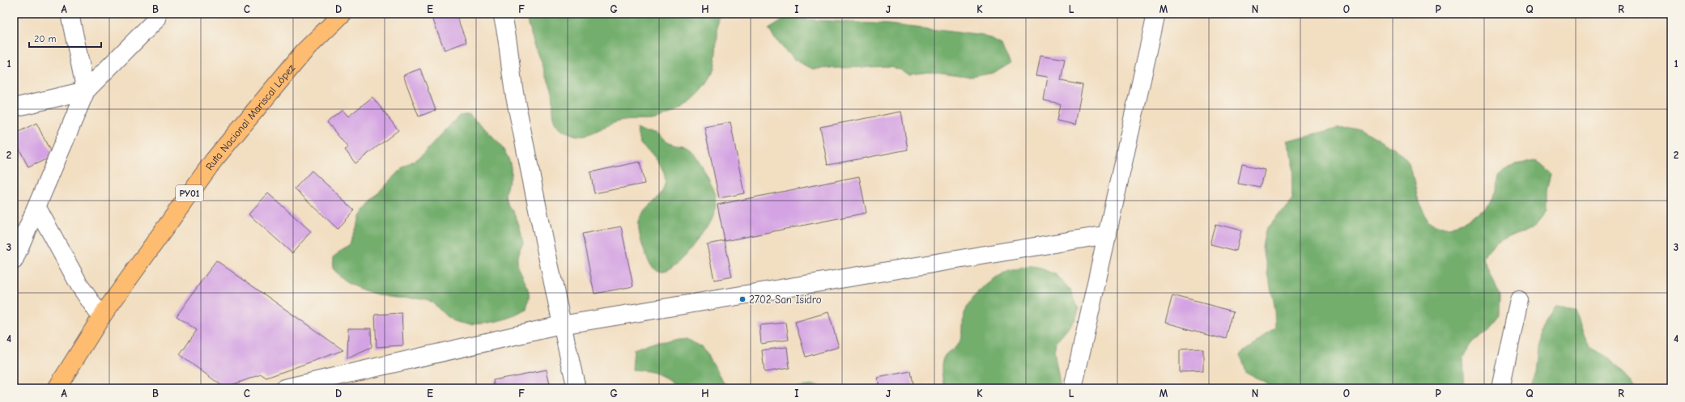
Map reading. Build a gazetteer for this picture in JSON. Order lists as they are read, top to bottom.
{
  "streets": {
    "highway": ["Ruta Nacional Mariscal López", "PY01"]
  },
  "places": ["2702 San Isidro"],
  "scale_bar": "20 m",
  "grid": {
    "columns": [
      "A",
      "B",
      "C",
      "D",
      "E",
      "F",
      "G",
      "H",
      "I",
      "J",
      "K",
      "L",
      "M",
      "N",
      "O",
      "P",
      "Q",
      "R"
    ],
    "rows": [
      "1",
      "2",
      "3",
      "4"
    ]
  }
}
